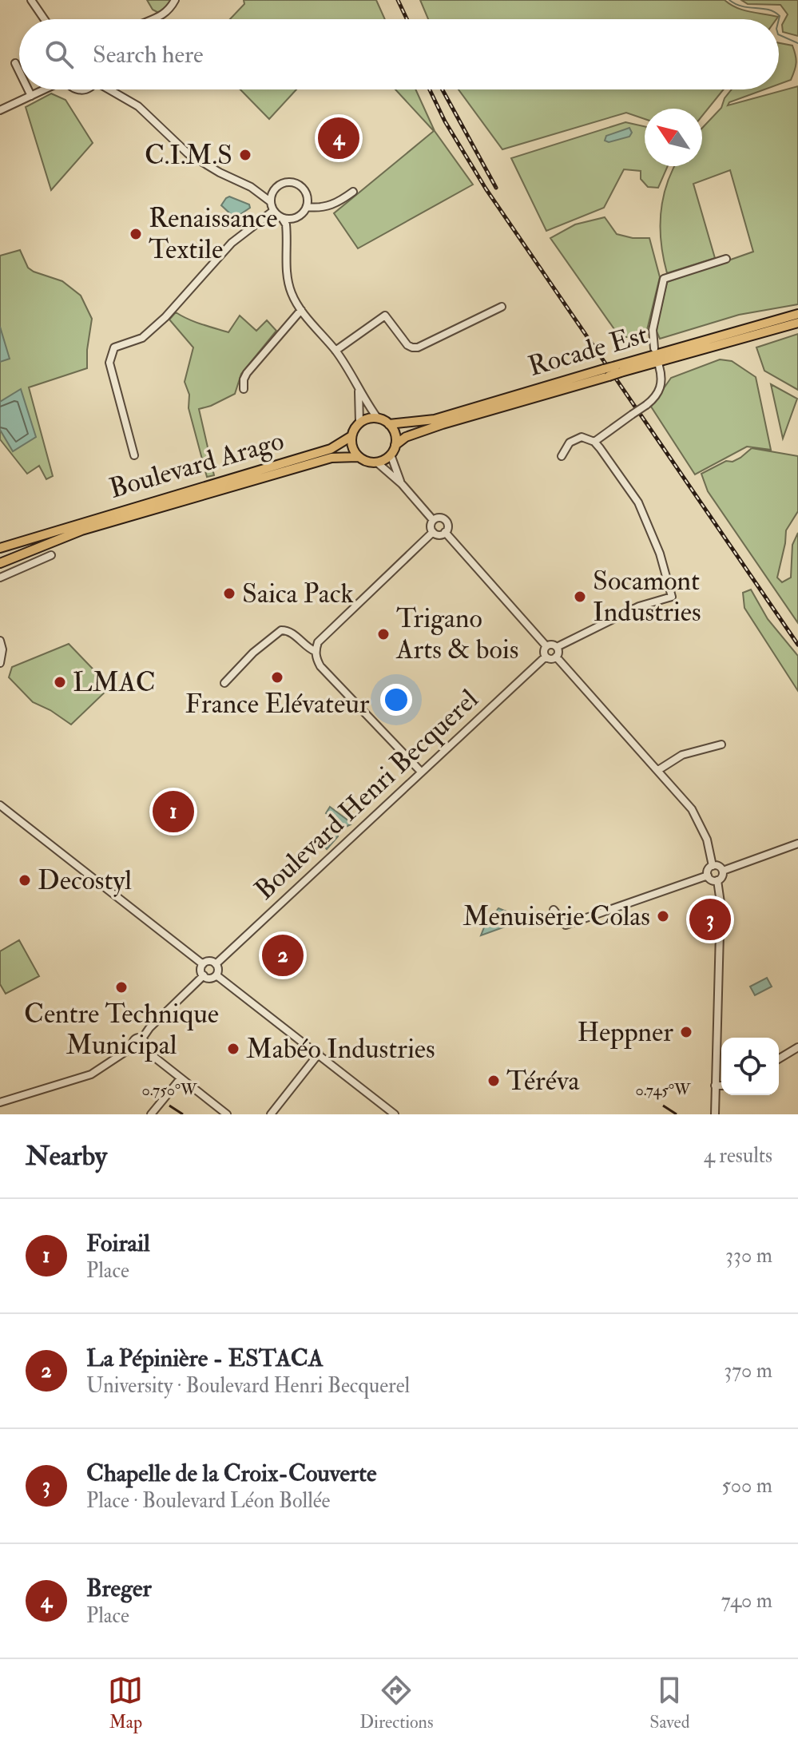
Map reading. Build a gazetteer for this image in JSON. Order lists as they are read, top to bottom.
{
  "streets": {
    "main road": ["Rocade Est", "Boulevard Arago"],
    "street": ["Boulevard Henri Becquerel"]
  },
  "crossings": [
    ["Rocade Est", "Boulevard Arago"]
  ],
  "places": [
    "C.I.M.S",
    "Renaissance Textile",
    "Saica Pack",
    "Socamont Industries",
    "Trigano Arts & bois",
    "France Elévateur",
    "LMAC",
    "Decostyl",
    "Menuiserie Colas",
    "Centre Technique Municipal",
    "Heppner",
    "Mabéo Industries",
    "Téréva"
  ],
  "north": "top left",
  "page": {
    "search": "Search here",
    "pins": [
      "4",
      "1",
      "3",
      "2"
    ],
    "heading": ["Nearby", "4 results"],
    "list": [
      {
        "mark": "1",
        "name": "Foirail",
        "note": "Place",
        "value": "330 m"
      },
      {
        "mark": "2",
        "name": "La Pépinière - ESTACA",
        "note": "University · Boulevard Henri Becquerel",
        "value": "370 m"
      },
      {
        "mark": "3",
        "name": "Chapelle de la Croix-Couverte",
        "note": "Place · Boulevard Léon Bollée",
        "value": "500 m"
      },
      {
        "mark": "4",
        "name": "Breger",
        "note": "Place",
        "value": "740 m"
      }
    ],
    "nav": ["Map", "Directions", "Saved"]
  },
  "coordinates": ["0.750°W", "0.745°W"]
}
